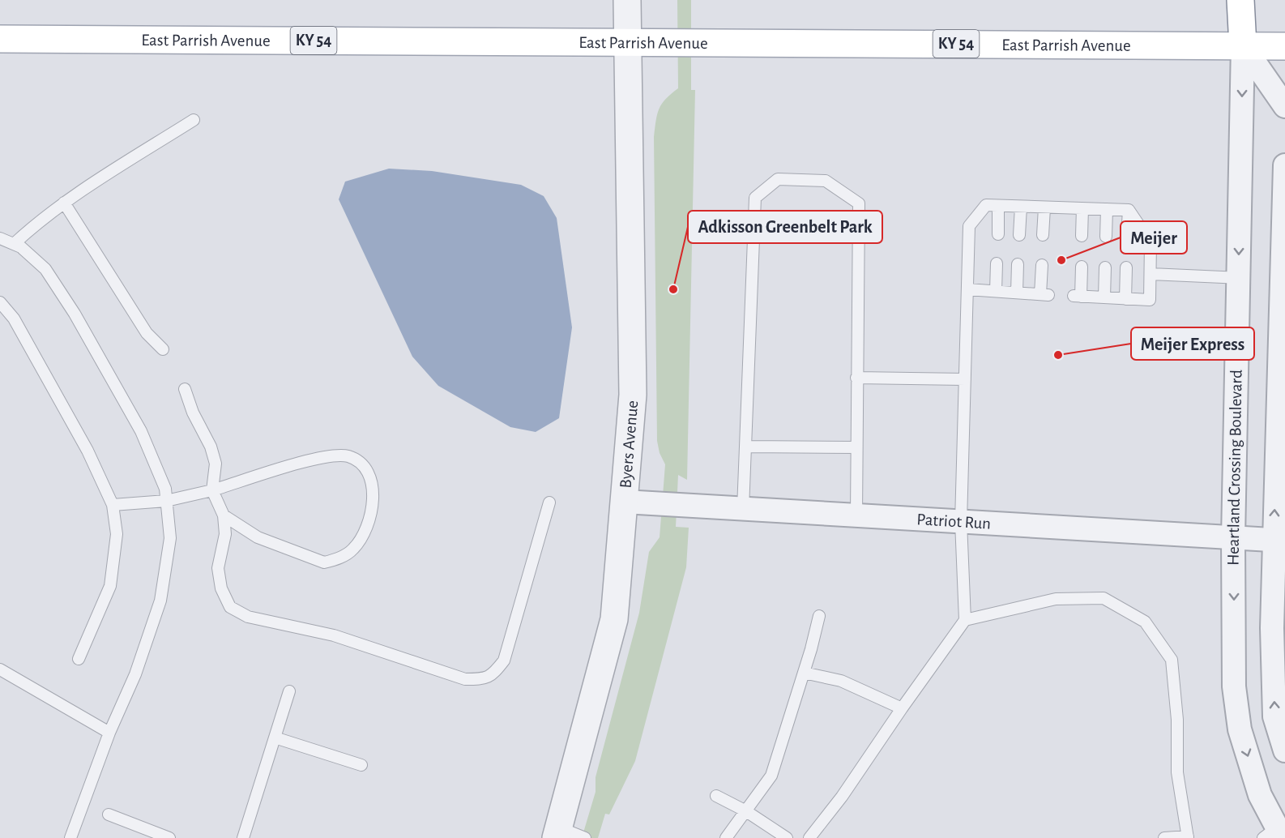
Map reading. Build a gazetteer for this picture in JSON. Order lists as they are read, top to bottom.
{
  "streets": {
    "main road": ["East Parrish Avenue", "KY 54"],
    "street": ["Byers Avenue", "Heartland Crossing Boulevard", "Patriot Run"]
  },
  "crossings": [
    ["East Parrish Avenue", "Byers Avenue"],
    ["East Parrish Avenue", "Heartland Crossing Boulevard"],
    ["Byers Avenue", "Patriot Run"],
    ["Heartland Crossing Boulevard", "Patriot Run"]
  ],
  "places": ["Meijer", "Adkisson Greenbelt Park", "Meijer Express"]
}
